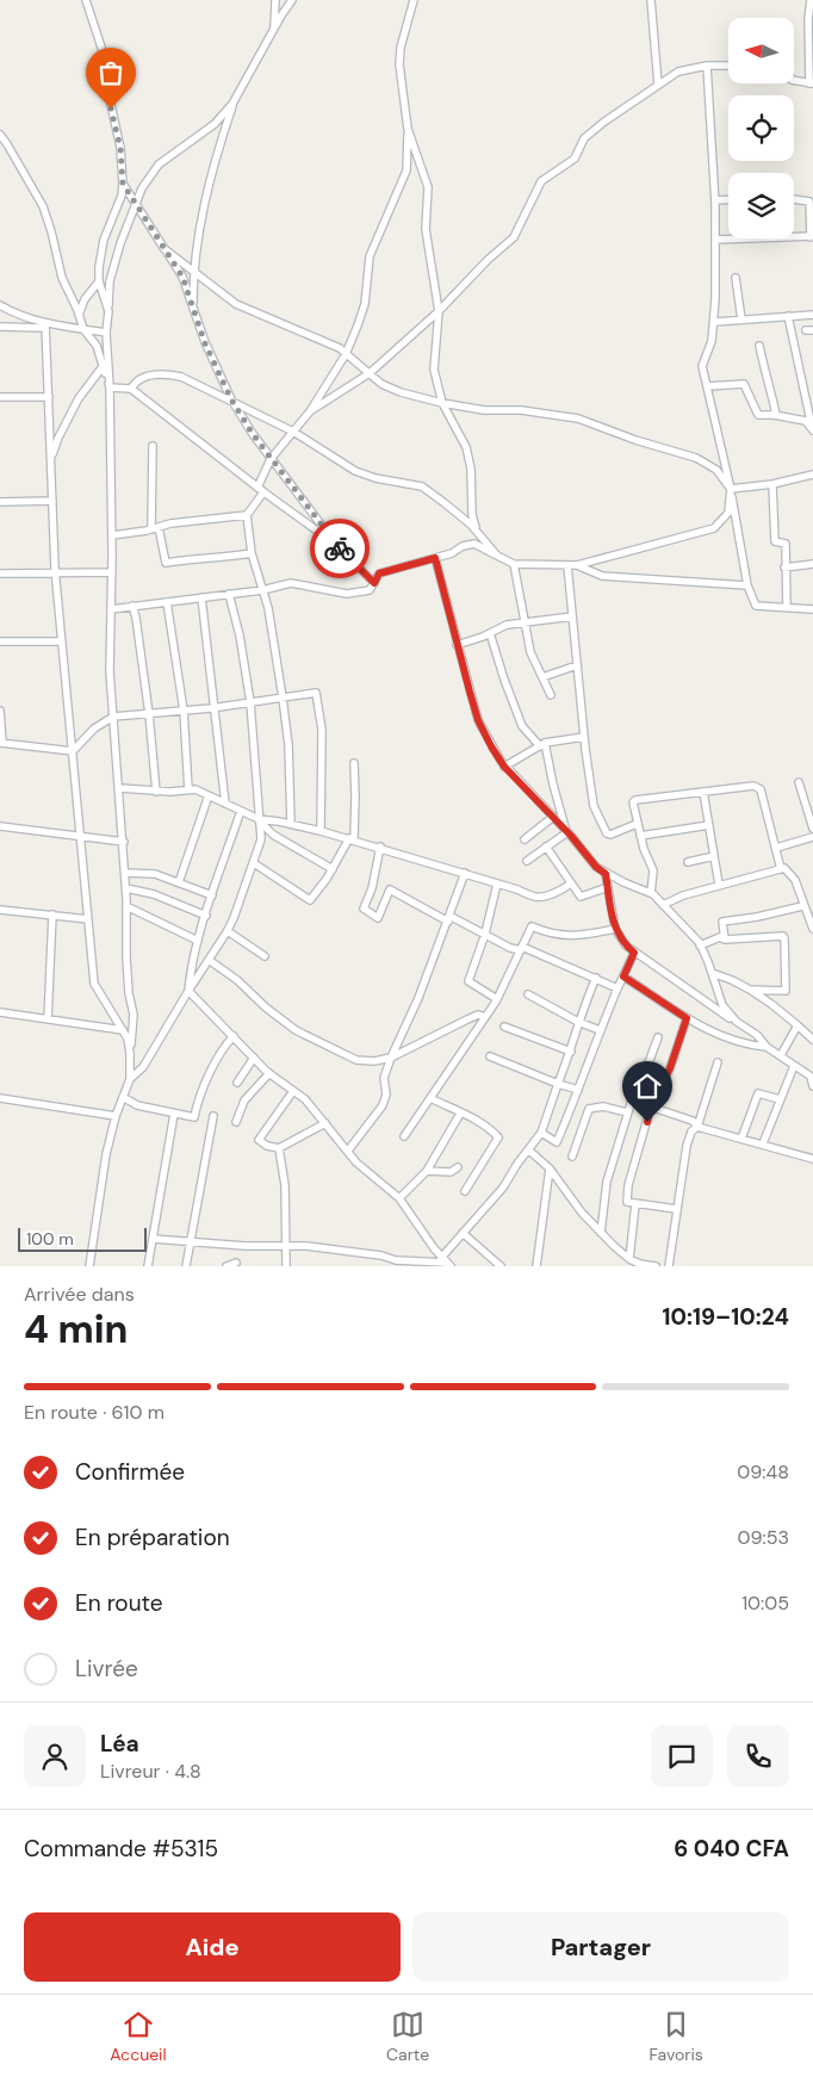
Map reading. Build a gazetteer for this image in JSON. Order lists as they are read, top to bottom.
{
  "scale_bar": "100 m",
  "north": "left",
  "page": {
    "scale": "100 m",
    "heading": ["4 min", "Arrivée dans", "10:19–10:24"],
    "panel": [
      "Léa",
      "Livreur · 4.8",
      "Commande #5315",
      "6 040 CFA"
    ],
    "bar": "En route · 610 m",
    "list": [
      ["Confirmée", "09:48"],
      ["En préparation", "09:53"],
      ["En route", "10:05"],
      "Livrée"
    ],
    "buttons": ["Aide", "Partager"],
    "tabs": ["Accueil", "Carte", "Favoris"]
  }
}
